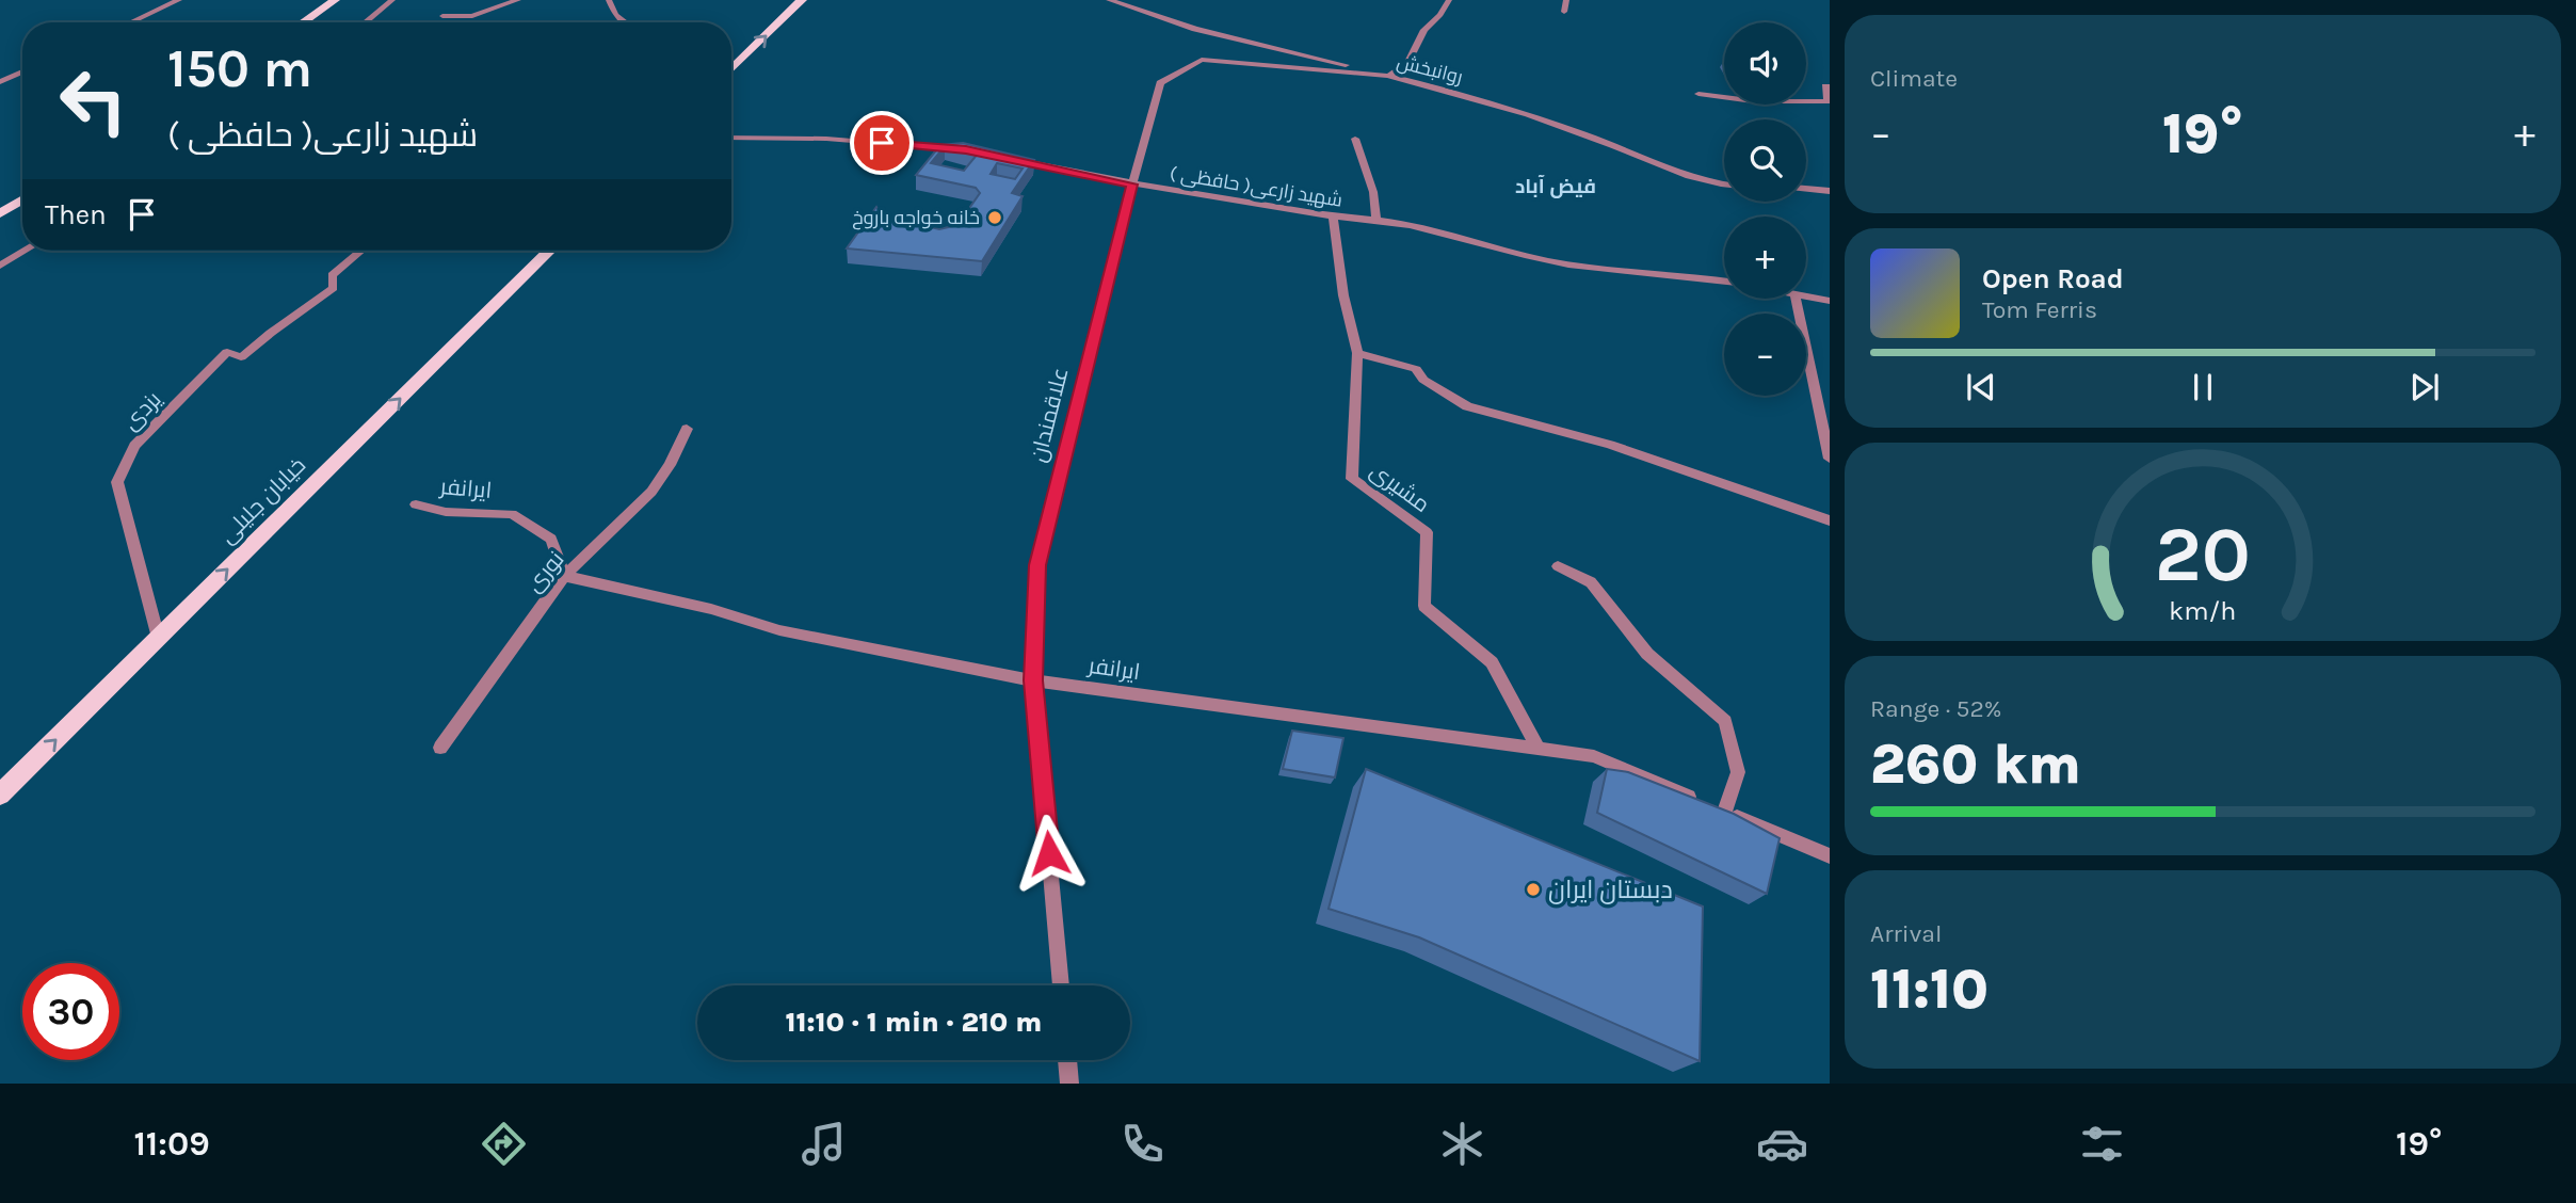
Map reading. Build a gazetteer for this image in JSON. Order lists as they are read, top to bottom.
{
  "streets": {
    "main road": ["خیابان جلیلی"],
    "street": [
      "روانبخش",
      "شهید زارعی( حافظی )",
      "یزدی",
      "علاقمندان",
      "مشیری",
      "ایرانفر",
      "نوری"
    ]
  },
  "crossings": [
    ["روانبخش", "علاقمندان"],
    ["شهید زارعی( حافظی )", "علاقمندان"],
    ["شهید زارعی( حافظی )", "مشیری"],
    ["یزدی", "خیابان جلیلی"],
    ["علاقمندان", "ایرانفر"],
    ["مشیری", "ایرانفر"],
    ["ایرانفر", "نوری"]
  ],
  "one_way": ["خیابان جلیلی"],
  "districts": ["فیض آباد"],
  "places": ["خانه خواجه باروخ", "دبستان ایران"],
  "page": {
    "tile": [
      "Climate",
      ["Range · 52%", "260 km"],
      ["Arrival", "11:10"]
    ],
    "map_buttons": ["+", "−"],
    "turn": ["150 m", "شهید زارعی( حافظی )"],
    "heat": ["−", "19°", "+"],
    "then": "Then",
    "song": ["Open Road", "Tom Ferris"],
    "limit": "30",
    "trip": "11:10 · 1 min · 210 m",
    "tabs": ["11:09", "19°"],
    "gauge": ["20", "km/h"]
  }
}
